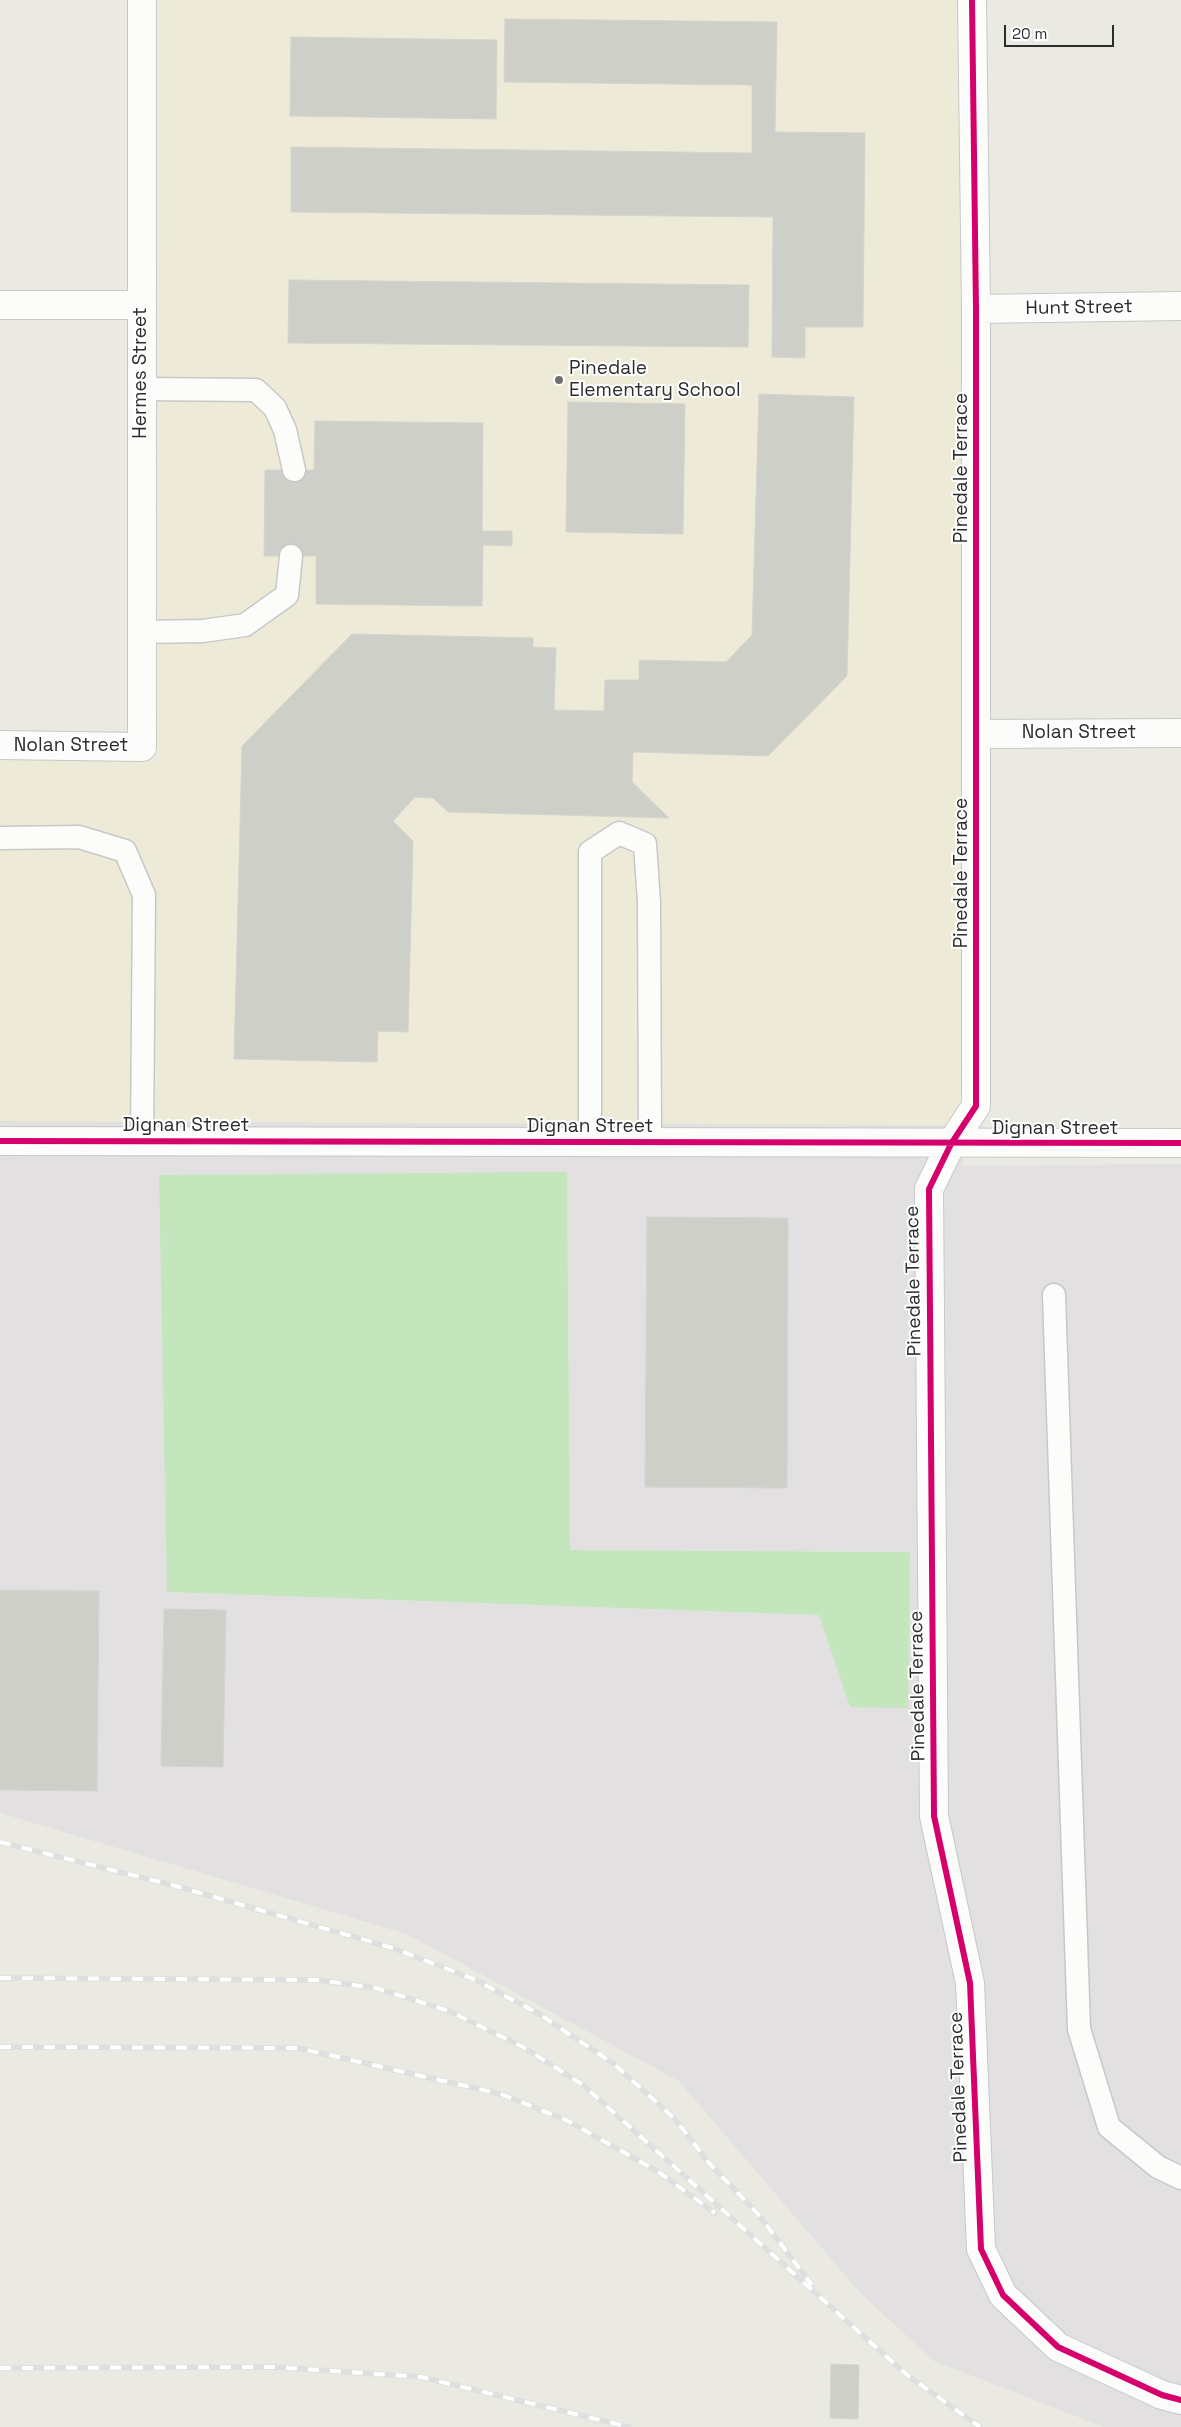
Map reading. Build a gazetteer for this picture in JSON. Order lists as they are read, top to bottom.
{
  "streets": {
    "street": [
      "Hunt Street",
      "Hermes Street",
      "Pinedale Terrace",
      "Nolan Street",
      "Dignan Street"
    ]
  },
  "crossings": [
    ["Hunt Street", "Pinedale Terrace"],
    ["Hermes Street", "Nolan Street"],
    ["Pinedale Terrace", "Nolan Street"],
    ["Pinedale Terrace", "Dignan Street"]
  ],
  "places": ["Pinedale Elementary School"],
  "scale_bar": "20 m"
}
